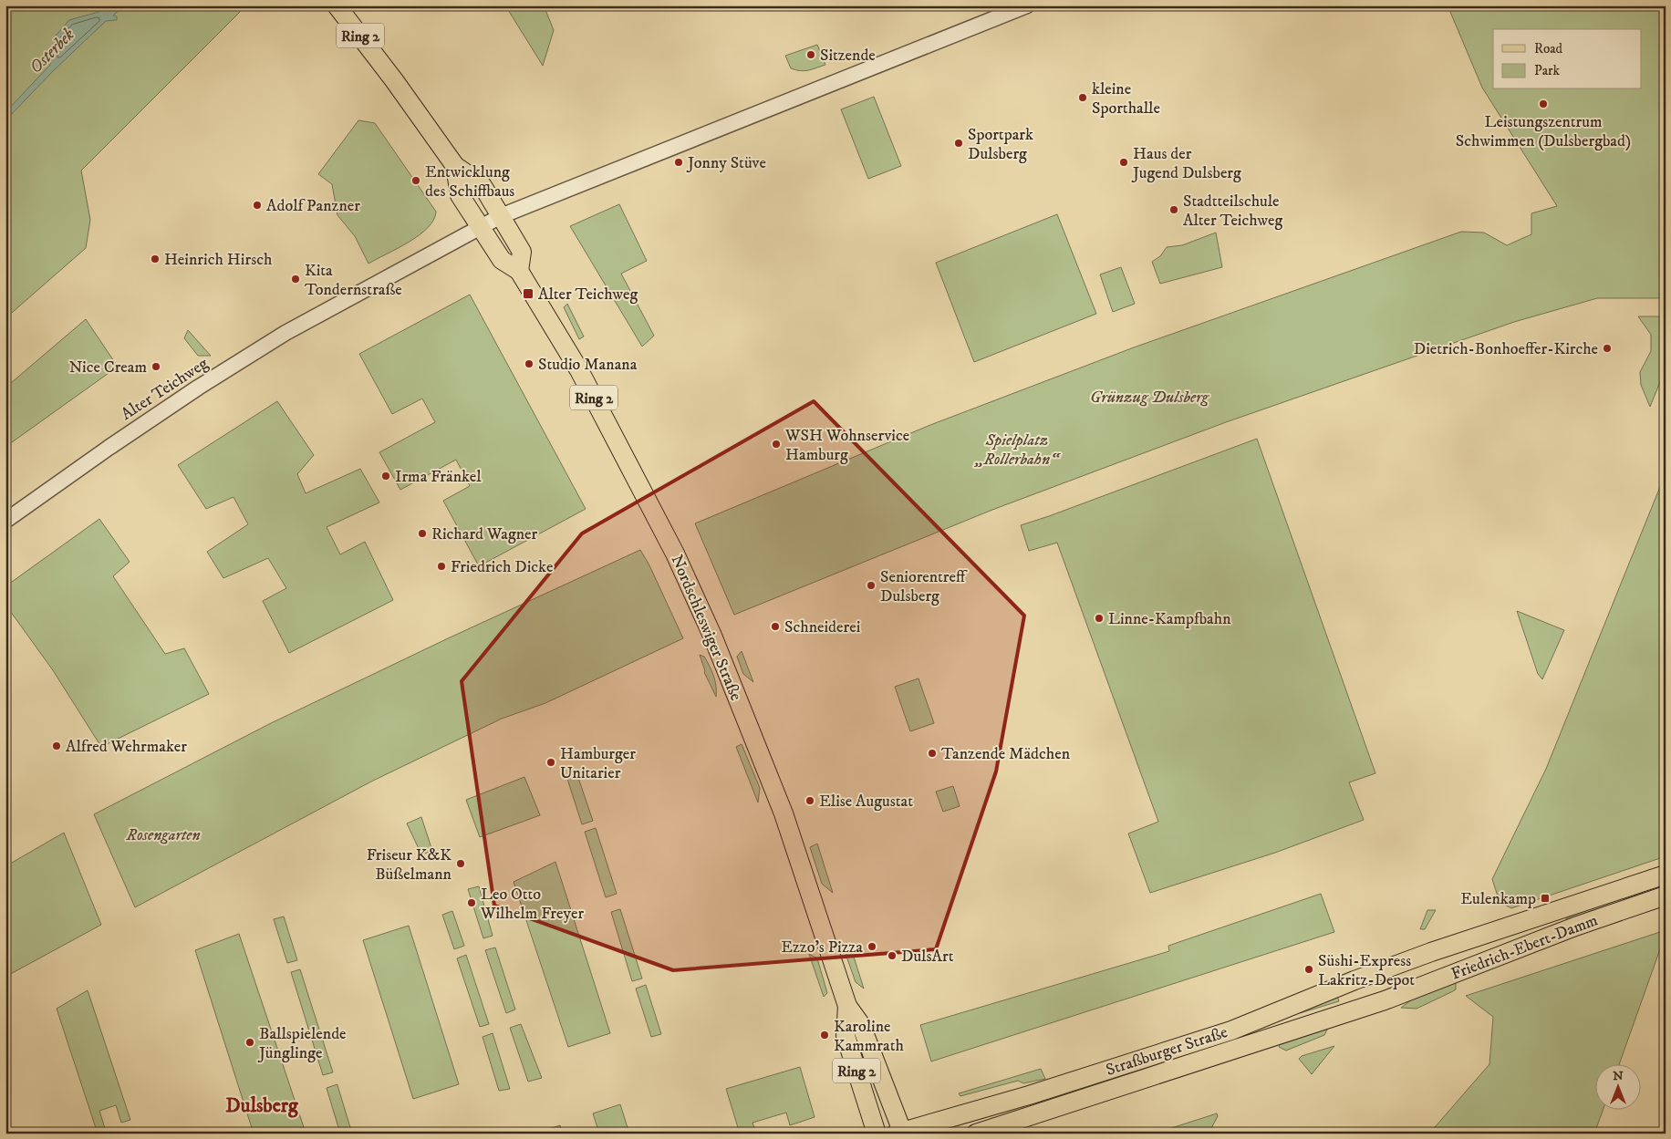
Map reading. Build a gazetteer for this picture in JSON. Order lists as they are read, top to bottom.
{
  "streets": {
    "main road": [
      "Ring 2",
      "Nordschleswiger Straße",
      "Friedrich-Ebert-Damm",
      "Straßburger Straße"
    ],
    "street": ["Alter Teichweg"]
  },
  "crossings": [
    ["Alter Teichweg", "Nordschleswiger Straße"],
    ["Nordschleswiger Straße", "Straßburger Straße"],
    ["Friedrich-Ebert-Damm", "Straßburger Straße"]
  ],
  "districts": ["Dulsberg"],
  "water": ["Osterbek"],
  "parks": ["Grünzug Dulsberg", "Spielplatz „Rollerbahn“", "Rosengarten"],
  "places": {
    "other": [
      "Sitzende",
      "kleine Sporthalle",
      "Leistungszentrum Schwimmen (Dulsbergbad)",
      "Sportpark Dulsberg",
      "Jonny Stüve",
      "Haus der Jugend Dulsberg",
      "Entwicklung des Schiffbaus",
      "Adolf Panzner",
      "Stadtteilschule Alter Teichweg",
      "Heinrich Hirsch",
      "Kita Tondernstraße",
      "Dietrich-Bonhoeffer-Kirche",
      "Studio Manana",
      "Nice Cream",
      "WSH Wohnservice Hamburg",
      "Irma Fränkel",
      "Richard Wagner",
      "Friedrich Dicke",
      "Seniorentreff Dulsberg",
      "Linne-Kampfbahn",
      "Schneiderei",
      "Alfred Wehrmaker",
      "Tanzende Mädchen",
      "Hamburger Unitarier",
      "Elise Augustat",
      "Friseur K&K Büßelmann",
      "Leo Otto Wilhelm Freyer",
      "Ezzo's Pizza",
      "DulsArt",
      "Süshi-Express Lakritz-Depot",
      "Karoline Kammrath",
      "Ballspielende Jünglinge"
    ],
    "transit": ["Alter Teichweg", "Eulenkamp"]
  },
  "legend": ["Road", "Park"],
  "north": "top"
}
